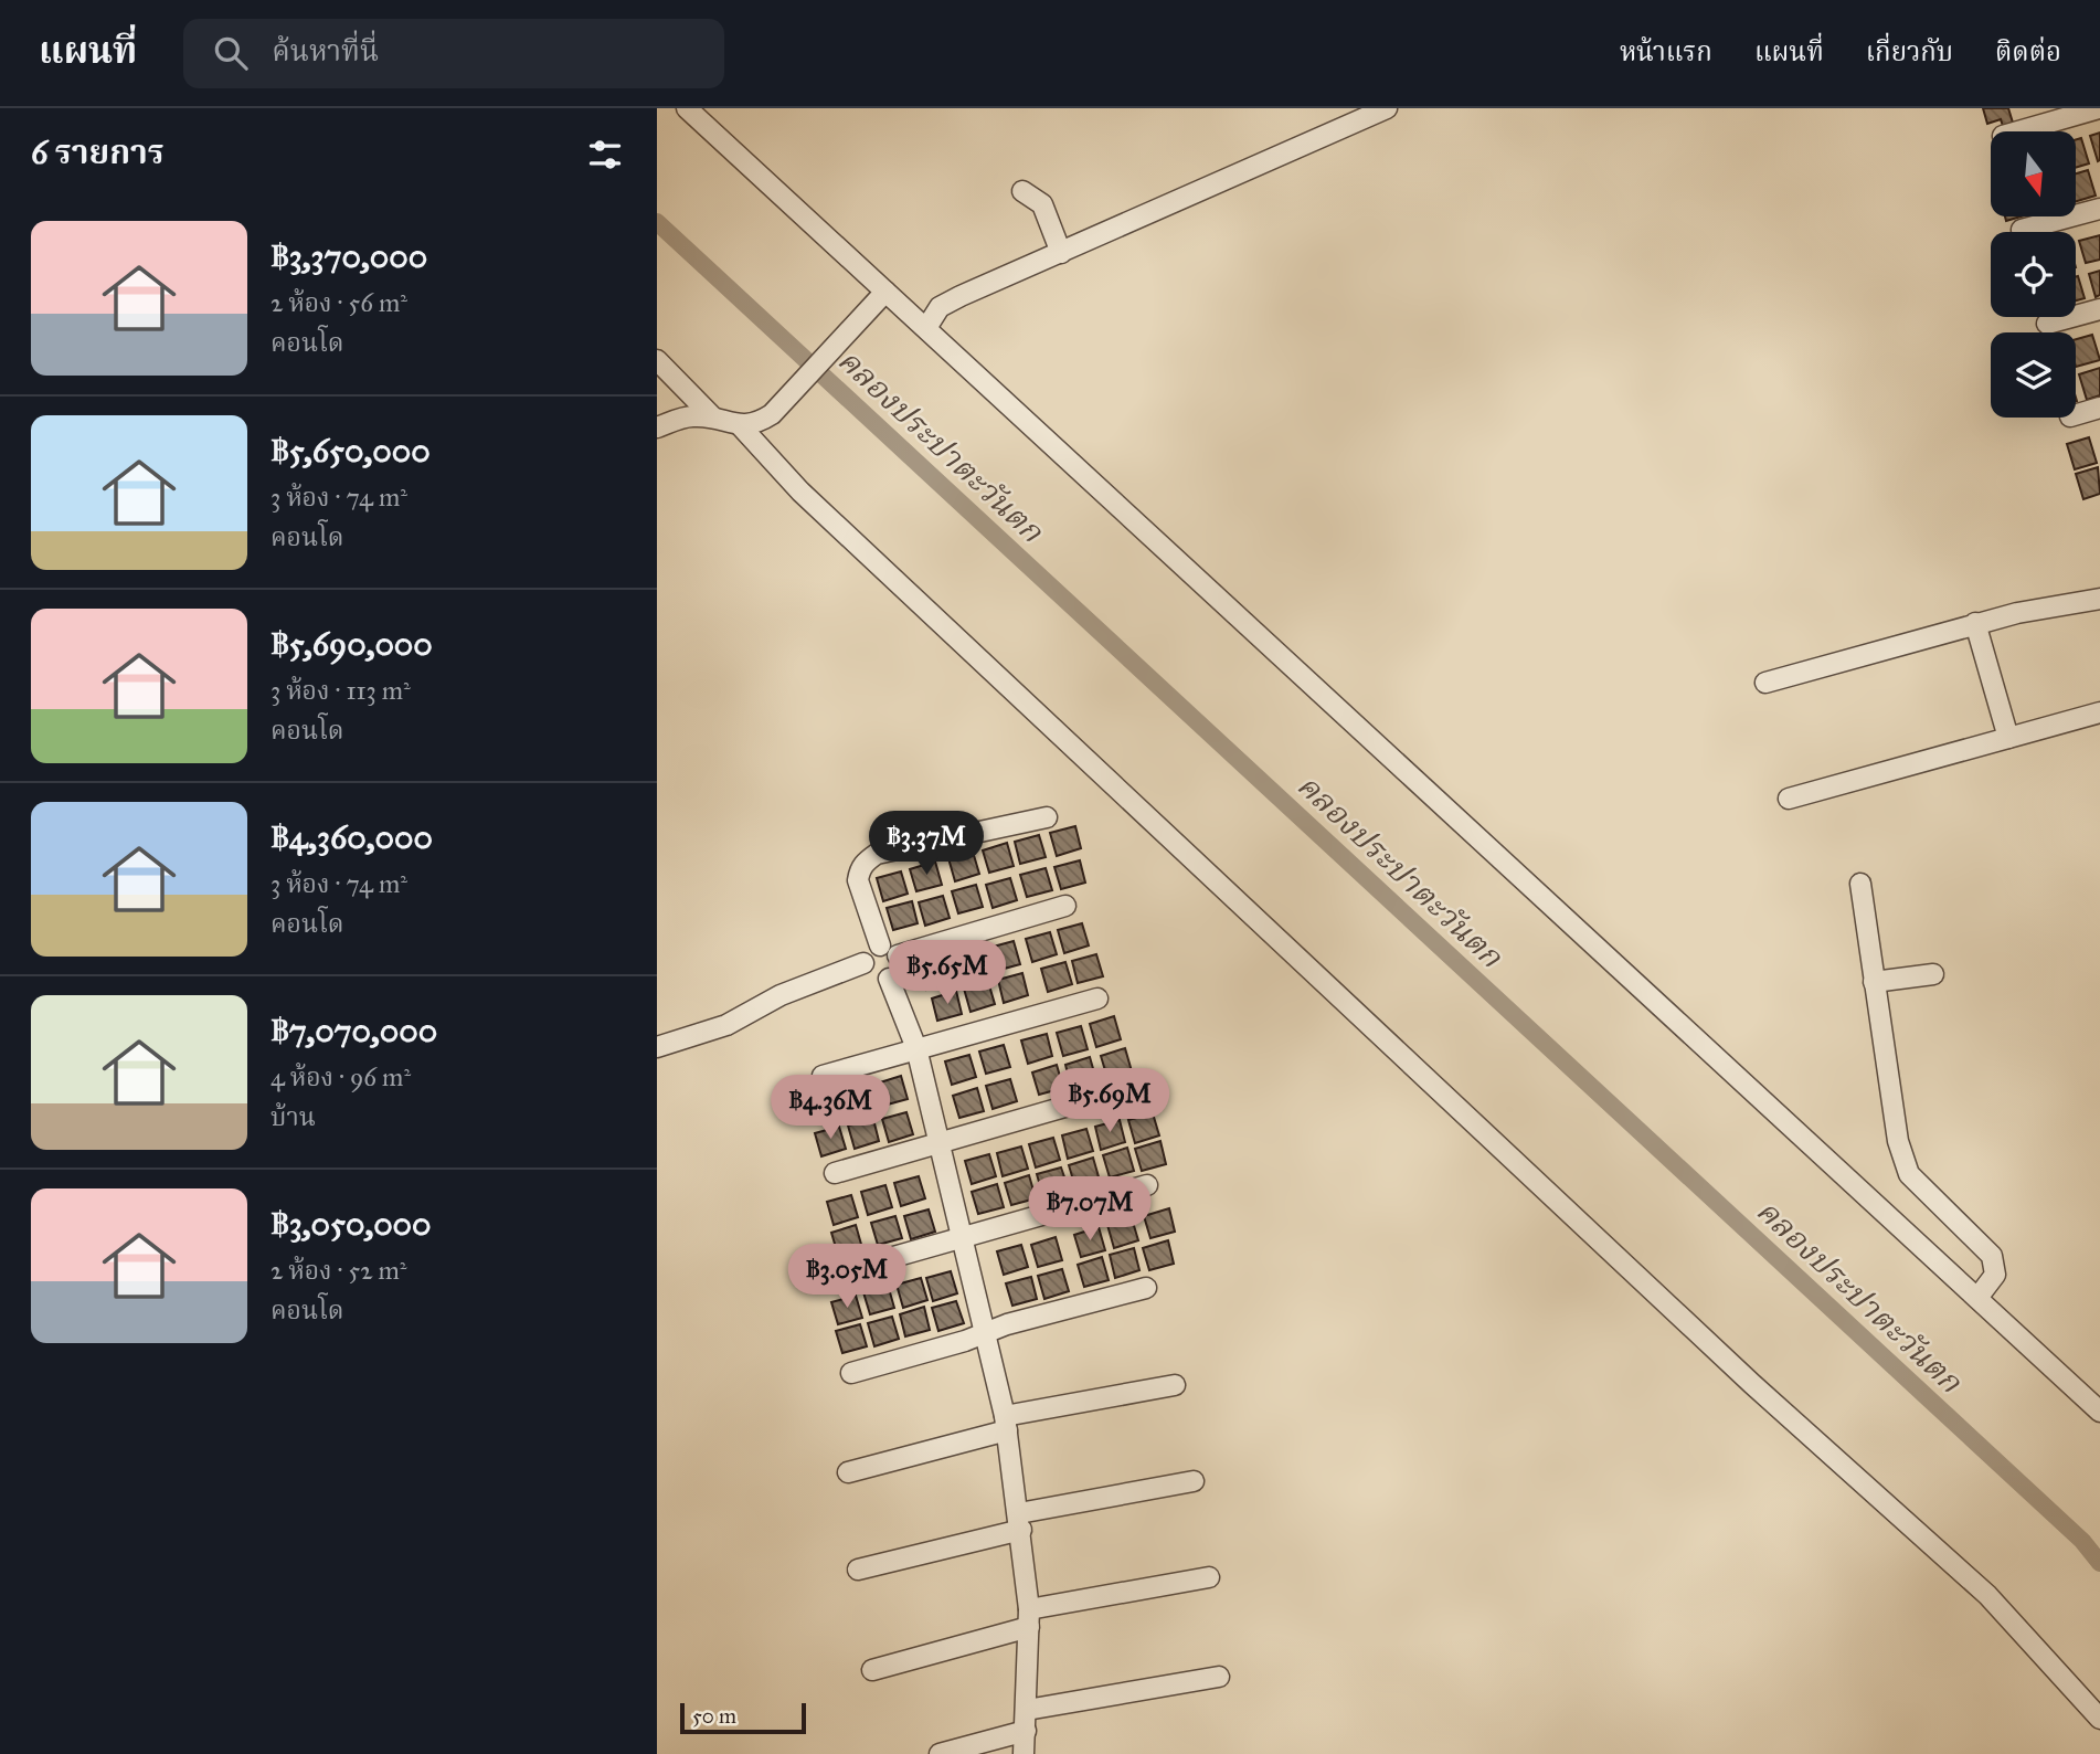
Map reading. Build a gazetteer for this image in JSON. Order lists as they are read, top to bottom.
{
  "water": ["คลองประปาตะวันตก"],
  "scale_bar": "50 m",
  "north": "bottom",
  "page": {
    "header": "แผนที่",
    "search": "ค้นหาที่นี่",
    "nav": [
      "หน้าแรก",
      "แผนที่",
      "เกี่ยวกับ",
      "ติดต่อ"
    ],
    "heading": "6 รายการ",
    "list": [
      {
        "name": "฿3,370,000",
        "note": "2 ห้อง · 56 m² · คอนโด"
      },
      {
        "name": "฿5,650,000",
        "note": "3 ห้อง · 74 m² · คอนโด"
      },
      {
        "name": "฿5,690,000",
        "note": "3 ห้อง · 113 m² · คอนโด"
      },
      {
        "name": "฿4,360,000",
        "note": "3 ห้อง · 74 m² · คอนโด"
      },
      {
        "name": "฿7,070,000",
        "note": "4 ห้อง · 96 m² · บ้าน"
      },
      {
        "name": "฿3,050,000",
        "note": "2 ห้อง · 52 m² · คอนโด"
      }
    ],
    "price": [
      "฿3.37M",
      "฿5.65M",
      "฿5.69M",
      "฿4.36M",
      "฿7.07M",
      "฿3.05M"
    ],
    "scale": "50 m"
  }
}
